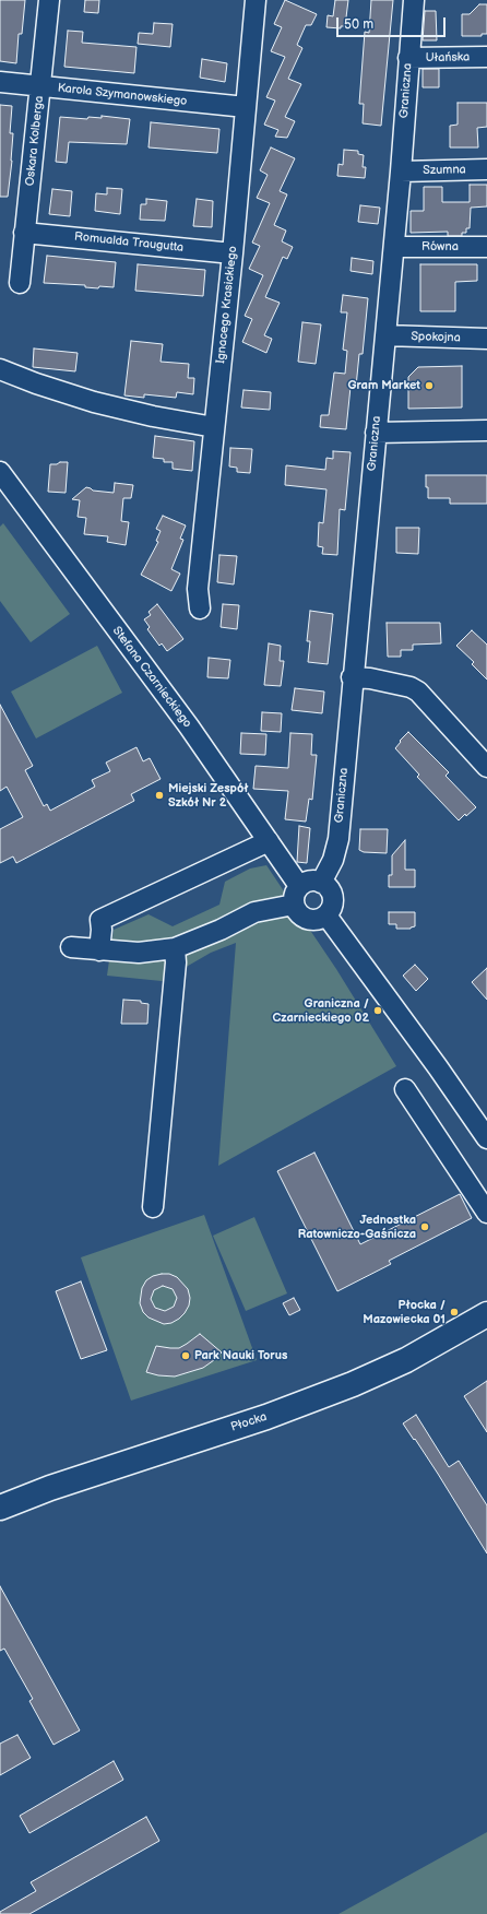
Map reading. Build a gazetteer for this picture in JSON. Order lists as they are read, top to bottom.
{
  "streets": {
    "main road": ["Płocka"],
    "street": [
      "Ułańska",
      "Graniczna",
      "Karola Szymanowskiego",
      "Oskara Kolberga",
      "Szumna",
      "Romualda Traugutta",
      "Równa",
      "Ignacego Krasickiego",
      "Spokojna",
      "Stefana Czarnieckiego"
    ]
  },
  "crossings": [
    ["Ułańska", "Graniczna"],
    ["Graniczna", "Szumna"],
    ["Graniczna", "Równa"],
    ["Graniczna", "Spokojna"],
    ["Graniczna", "Stefana Czarnieckiego"],
    ["Karola Szymanowskiego", "Oskara Kolberga"],
    ["Karola Szymanowskiego", "Ignacego Krasickiego"],
    ["Oskara Kolberga", "Romualda Traugutta"],
    ["Romualda Traugutta", "Ignacego Krasickiego"]
  ],
  "places": [
    "Gram Market",
    "Miejski Zespół Szkół Nr 2",
    "Graniczna / Czarnieckiego 02",
    "Jednostka Ratowniczo-Gaśnicza",
    "Płocka / Mazowiecka 01",
    "Park Nauki Torus"
  ],
  "scale_bar": "50 m"
}
